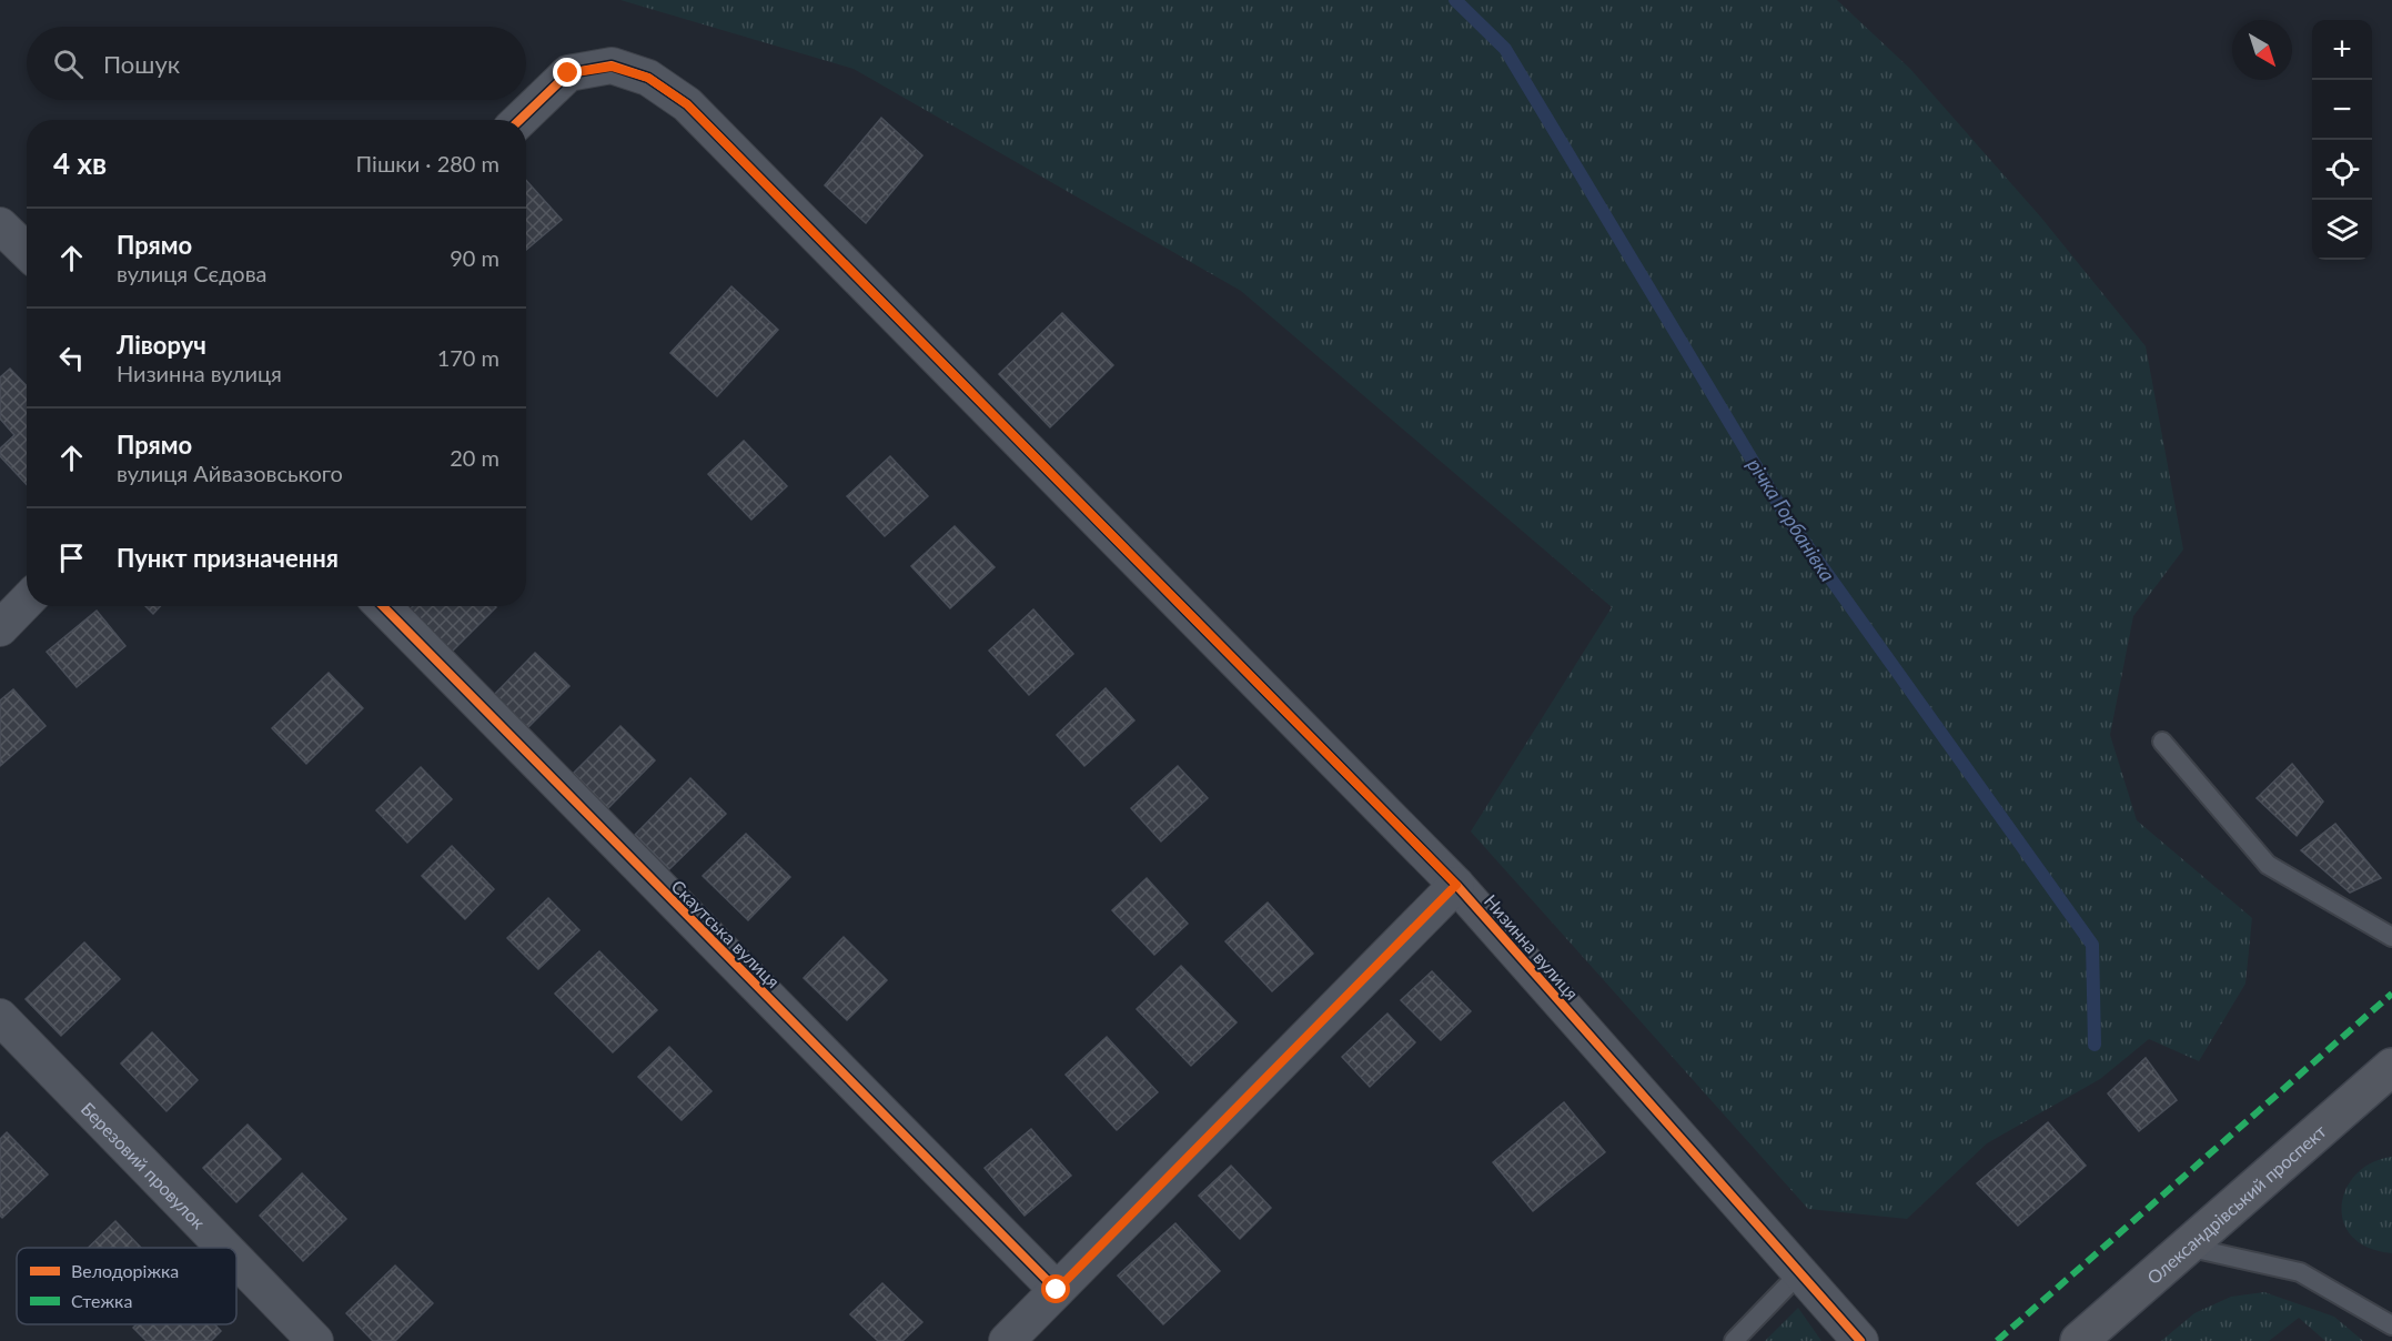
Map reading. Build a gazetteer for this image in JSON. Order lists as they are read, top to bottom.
{
  "streets": {
    "main road": ["Олександрівський проспект"],
    "street": ["Скаутська вулиця", "Низинна вулиця", "Березовий провулок"]
  },
  "water": ["річка Горбанівка"],
  "legend": ["Велодоріжка", "Стежка"],
  "north": "bottom right",
  "page": {
    "map_buttons": ["+", "−"],
    "search": "Пошук",
    "heading": ["4 хв", "Пішки · 280 m"],
    "list": [
      ["Прямо", "вулиця Сєдова", "90 m"],
      ["Ліворуч", "Низинна вулиця", "170 m"],
      ["Прямо", "вулиця Айвазовського", "20 m"],
      "Пункт призначення"
    ]
  }
}
